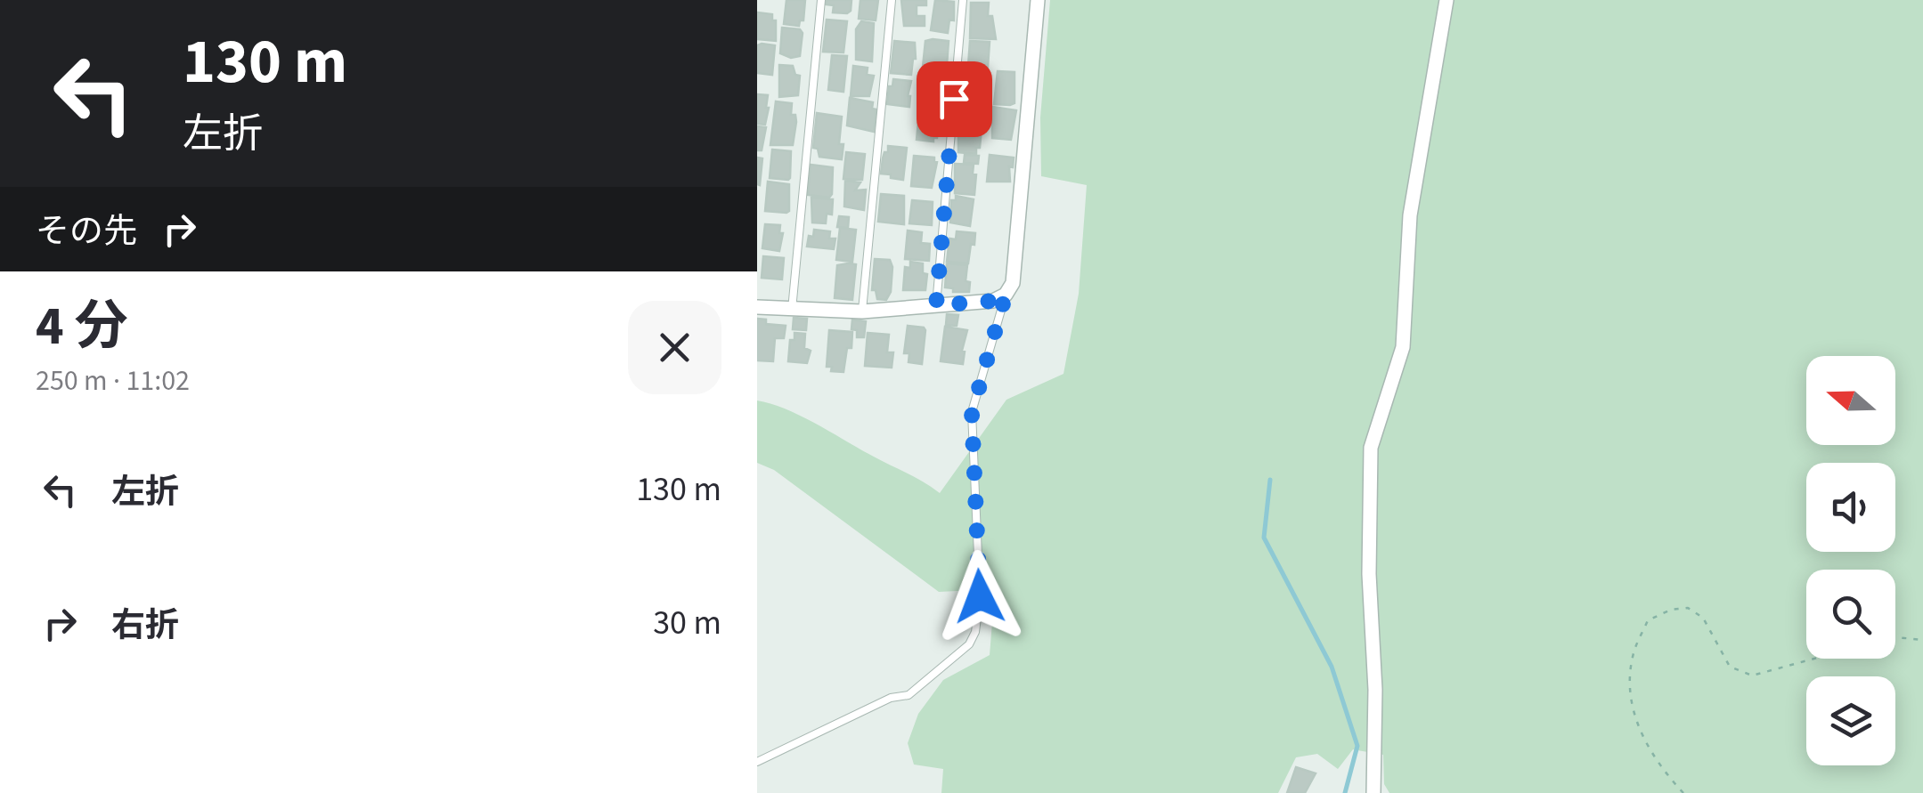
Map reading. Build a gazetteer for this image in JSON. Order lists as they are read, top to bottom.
{
  "north": "left",
  "page": {
    "turn": ["130 m", "左折"],
    "then": "その先",
    "heading": ["4 分", "250 m · 11:02"],
    "list": [
      {
        "name": "左折",
        "value": "130 m"
      },
      {
        "name": "右折",
        "value": "30 m"
      }
    ]
  }
}
